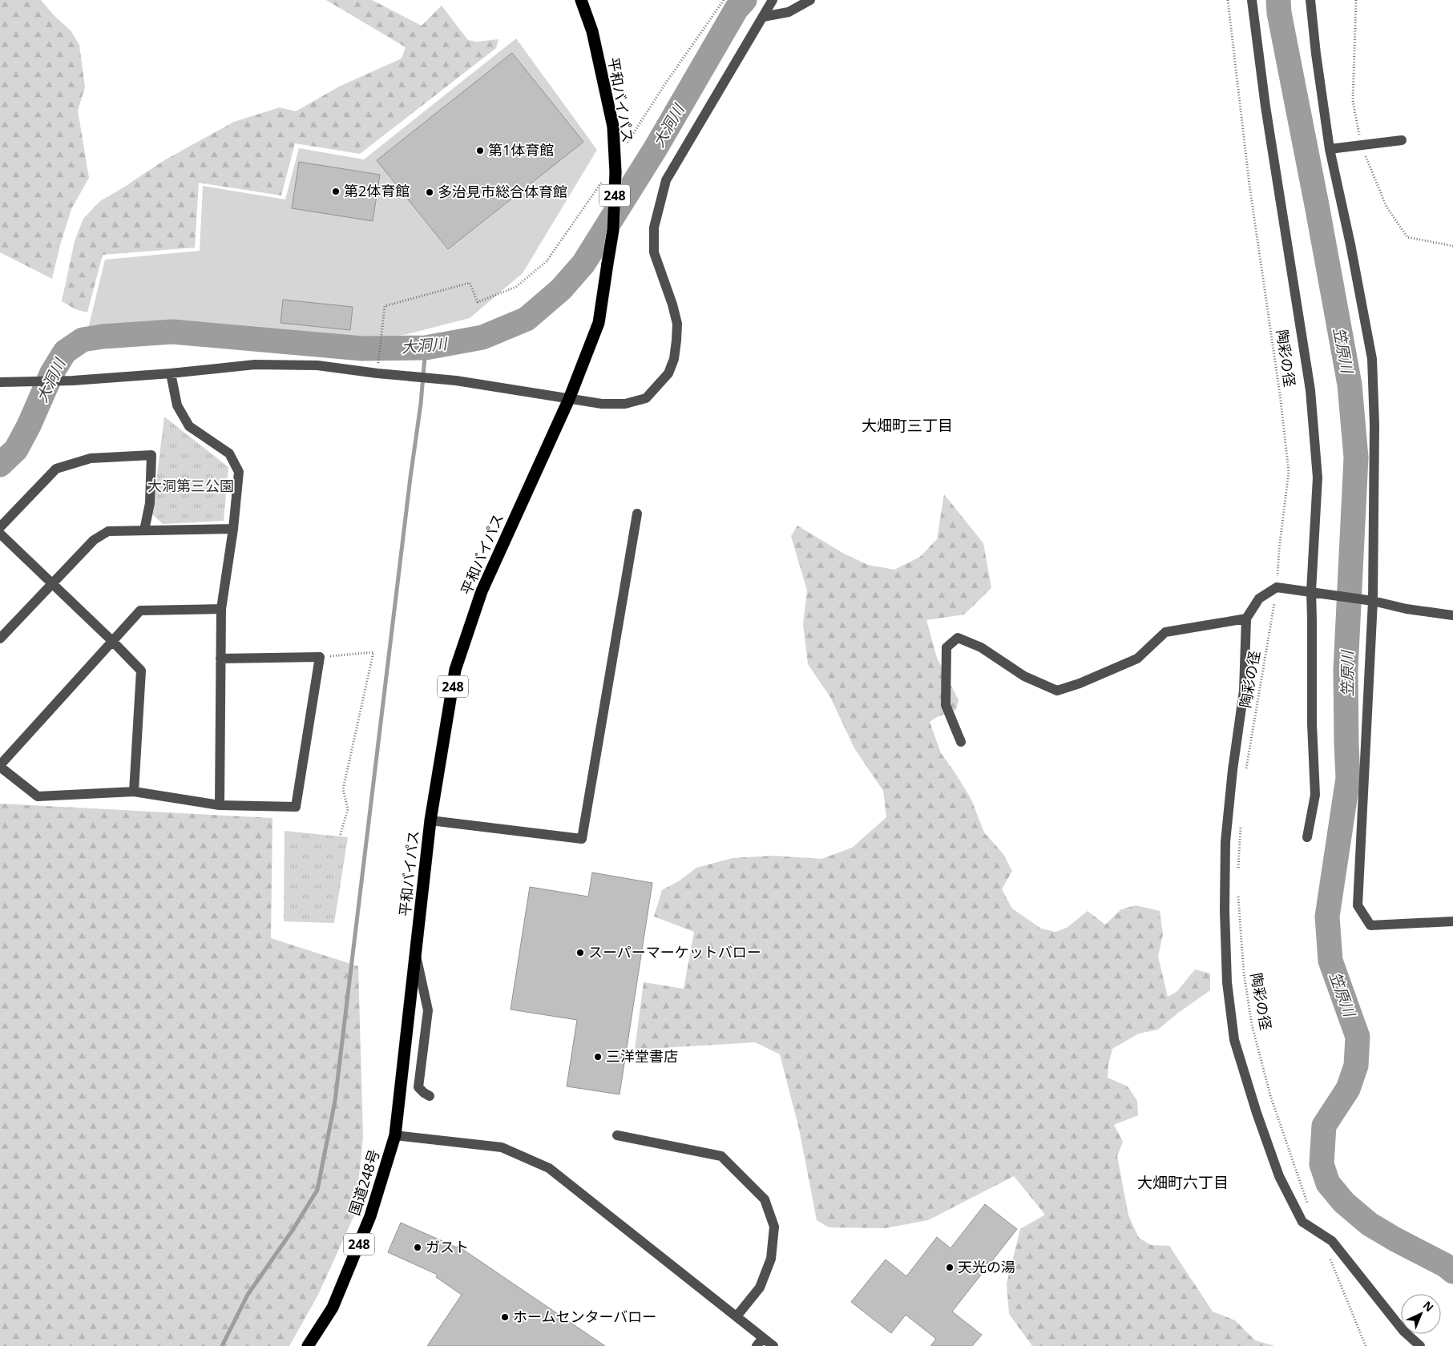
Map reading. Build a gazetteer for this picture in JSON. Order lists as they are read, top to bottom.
{
  "streets": {
    "highway": ["平和バイパス", "248", "国道248号"],
    "path": ["陶彩の径"]
  },
  "crossings": [
    ["平和バイパス", "国道248号"]
  ],
  "districts": ["大畑町三丁目", "大畑町六丁目"],
  "water": ["大洞川", "笠原川"],
  "parks": ["大洞第三公園"],
  "places": [
    "第1体育館",
    "第2体育館",
    "多治見市総合体育館",
    "スーパーマーケットバロー",
    "三洋堂書店",
    "ガスト",
    "天光の湯",
    "ホームセンターバロー"
  ],
  "north": "top right"
}
